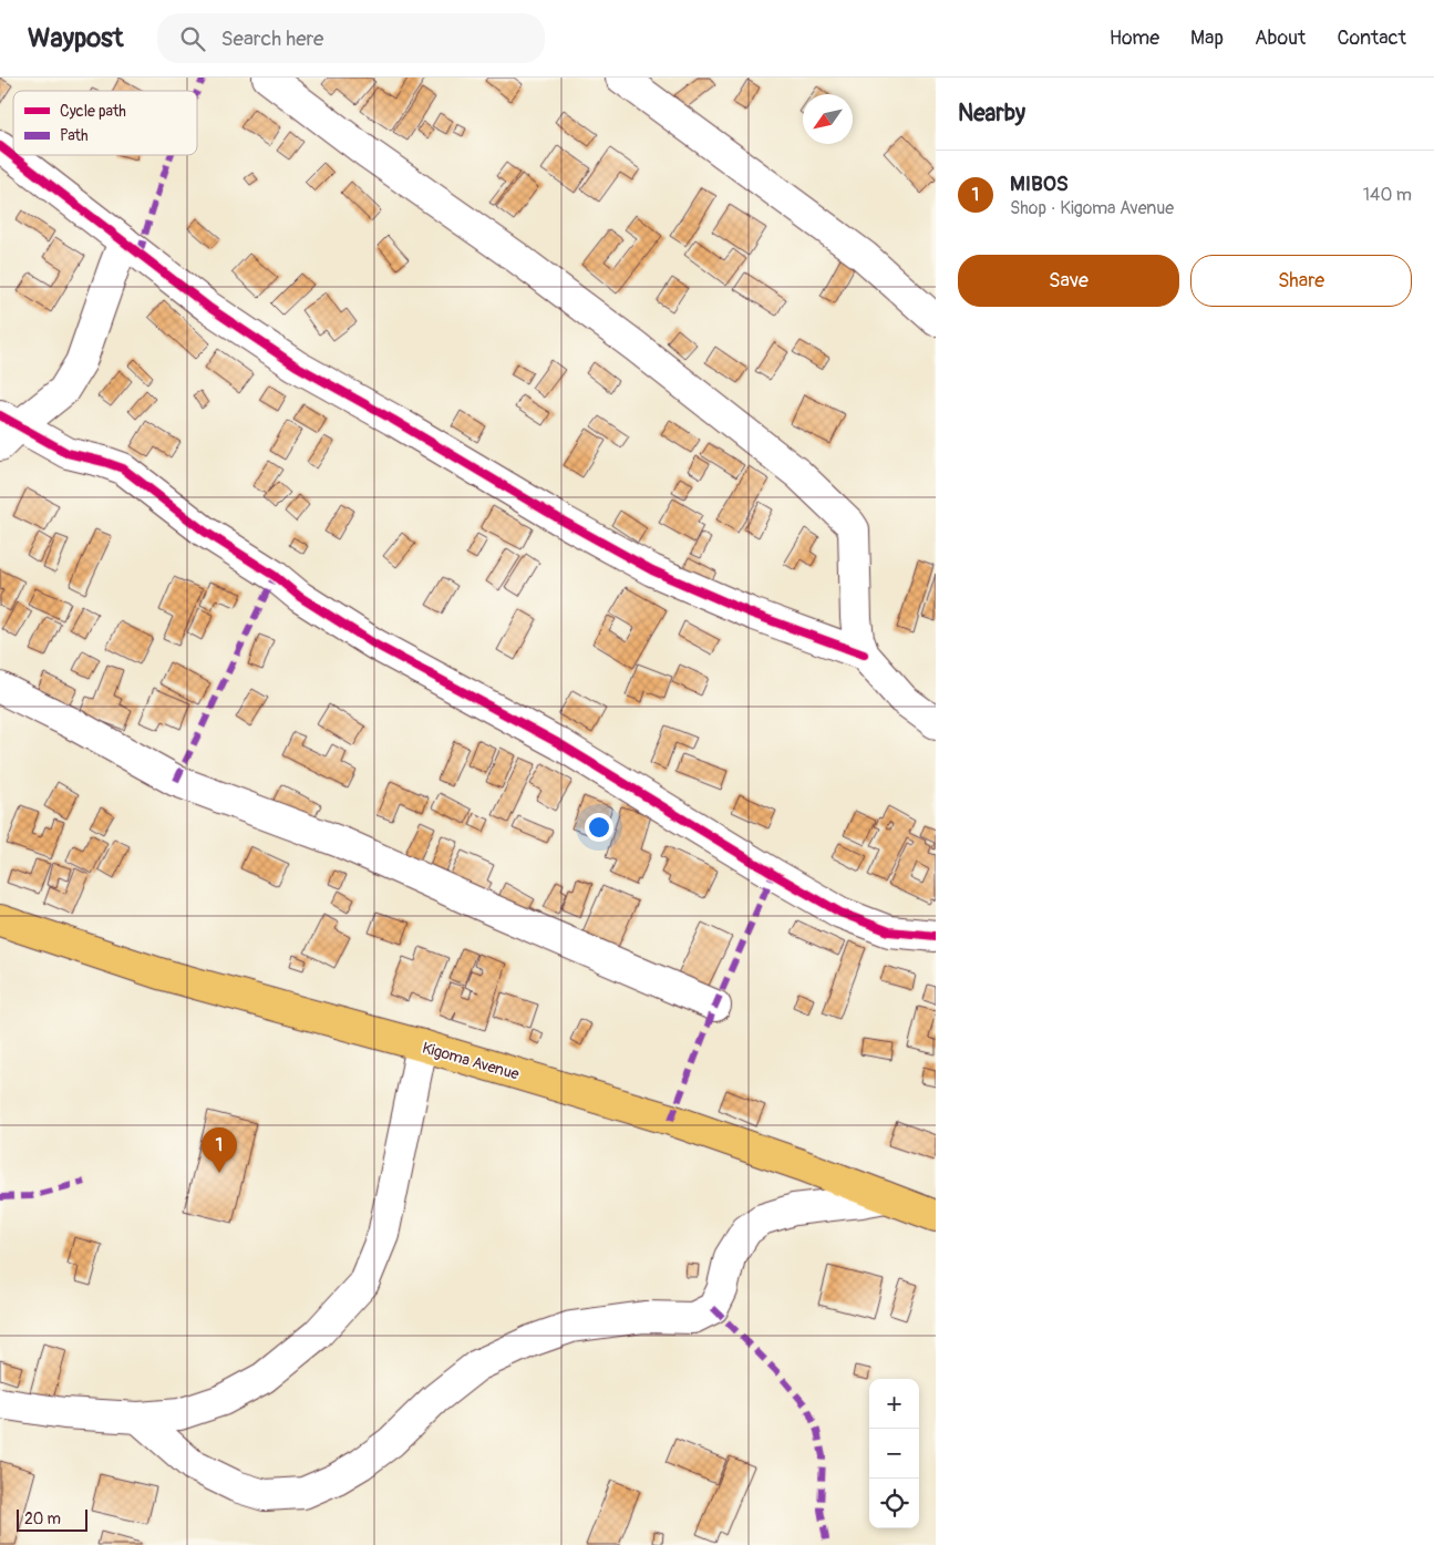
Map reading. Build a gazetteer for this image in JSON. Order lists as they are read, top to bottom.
{
  "streets": {
    "main road": ["Kigoma Avenue"]
  },
  "legend": ["Cycle path", "Path"],
  "scale_bar": "20 m",
  "north": "bottom left",
  "page": {
    "header": "Waypost",
    "search": "Search here",
    "nav": [
      "Home",
      "Map",
      "About",
      "Contact"
    ],
    "heading": "Nearby",
    "list": [
      {
        "mark": "1",
        "name": "MIBOS",
        "note": "Shop · Kigoma Avenue",
        "value": "140 m"
      }
    ],
    "buttons": ["Save", "Share"],
    "pins": "1",
    "map_buttons": ["+", "−"],
    "scale": "20 m"
  }
}
